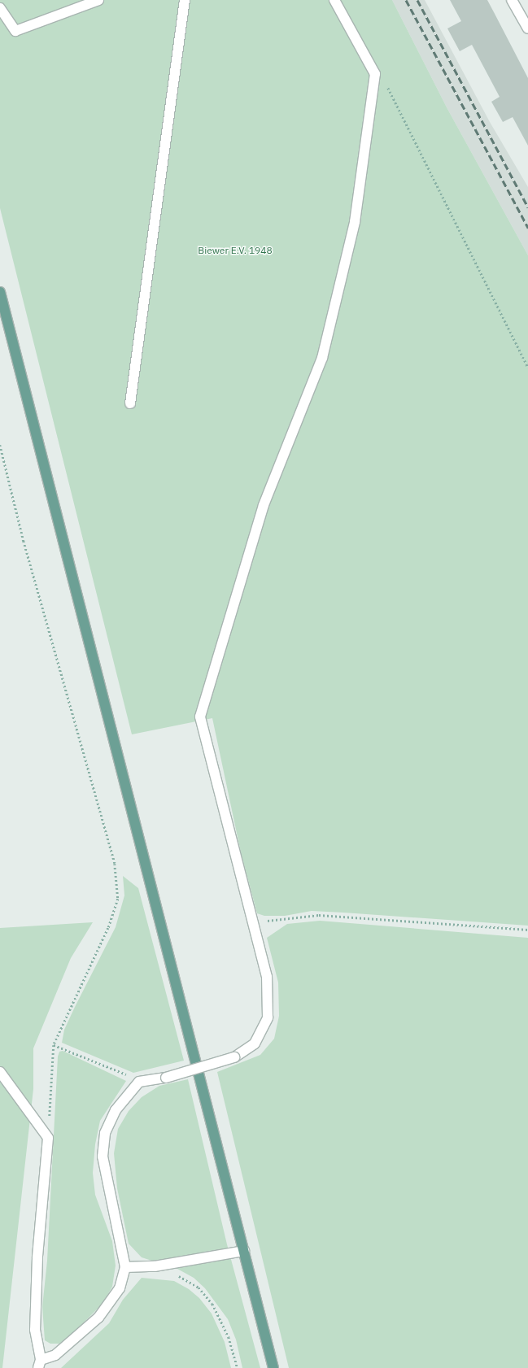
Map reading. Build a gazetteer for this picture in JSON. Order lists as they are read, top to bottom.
{
  "parks": ["Biewer E.V. 1948"]
}
